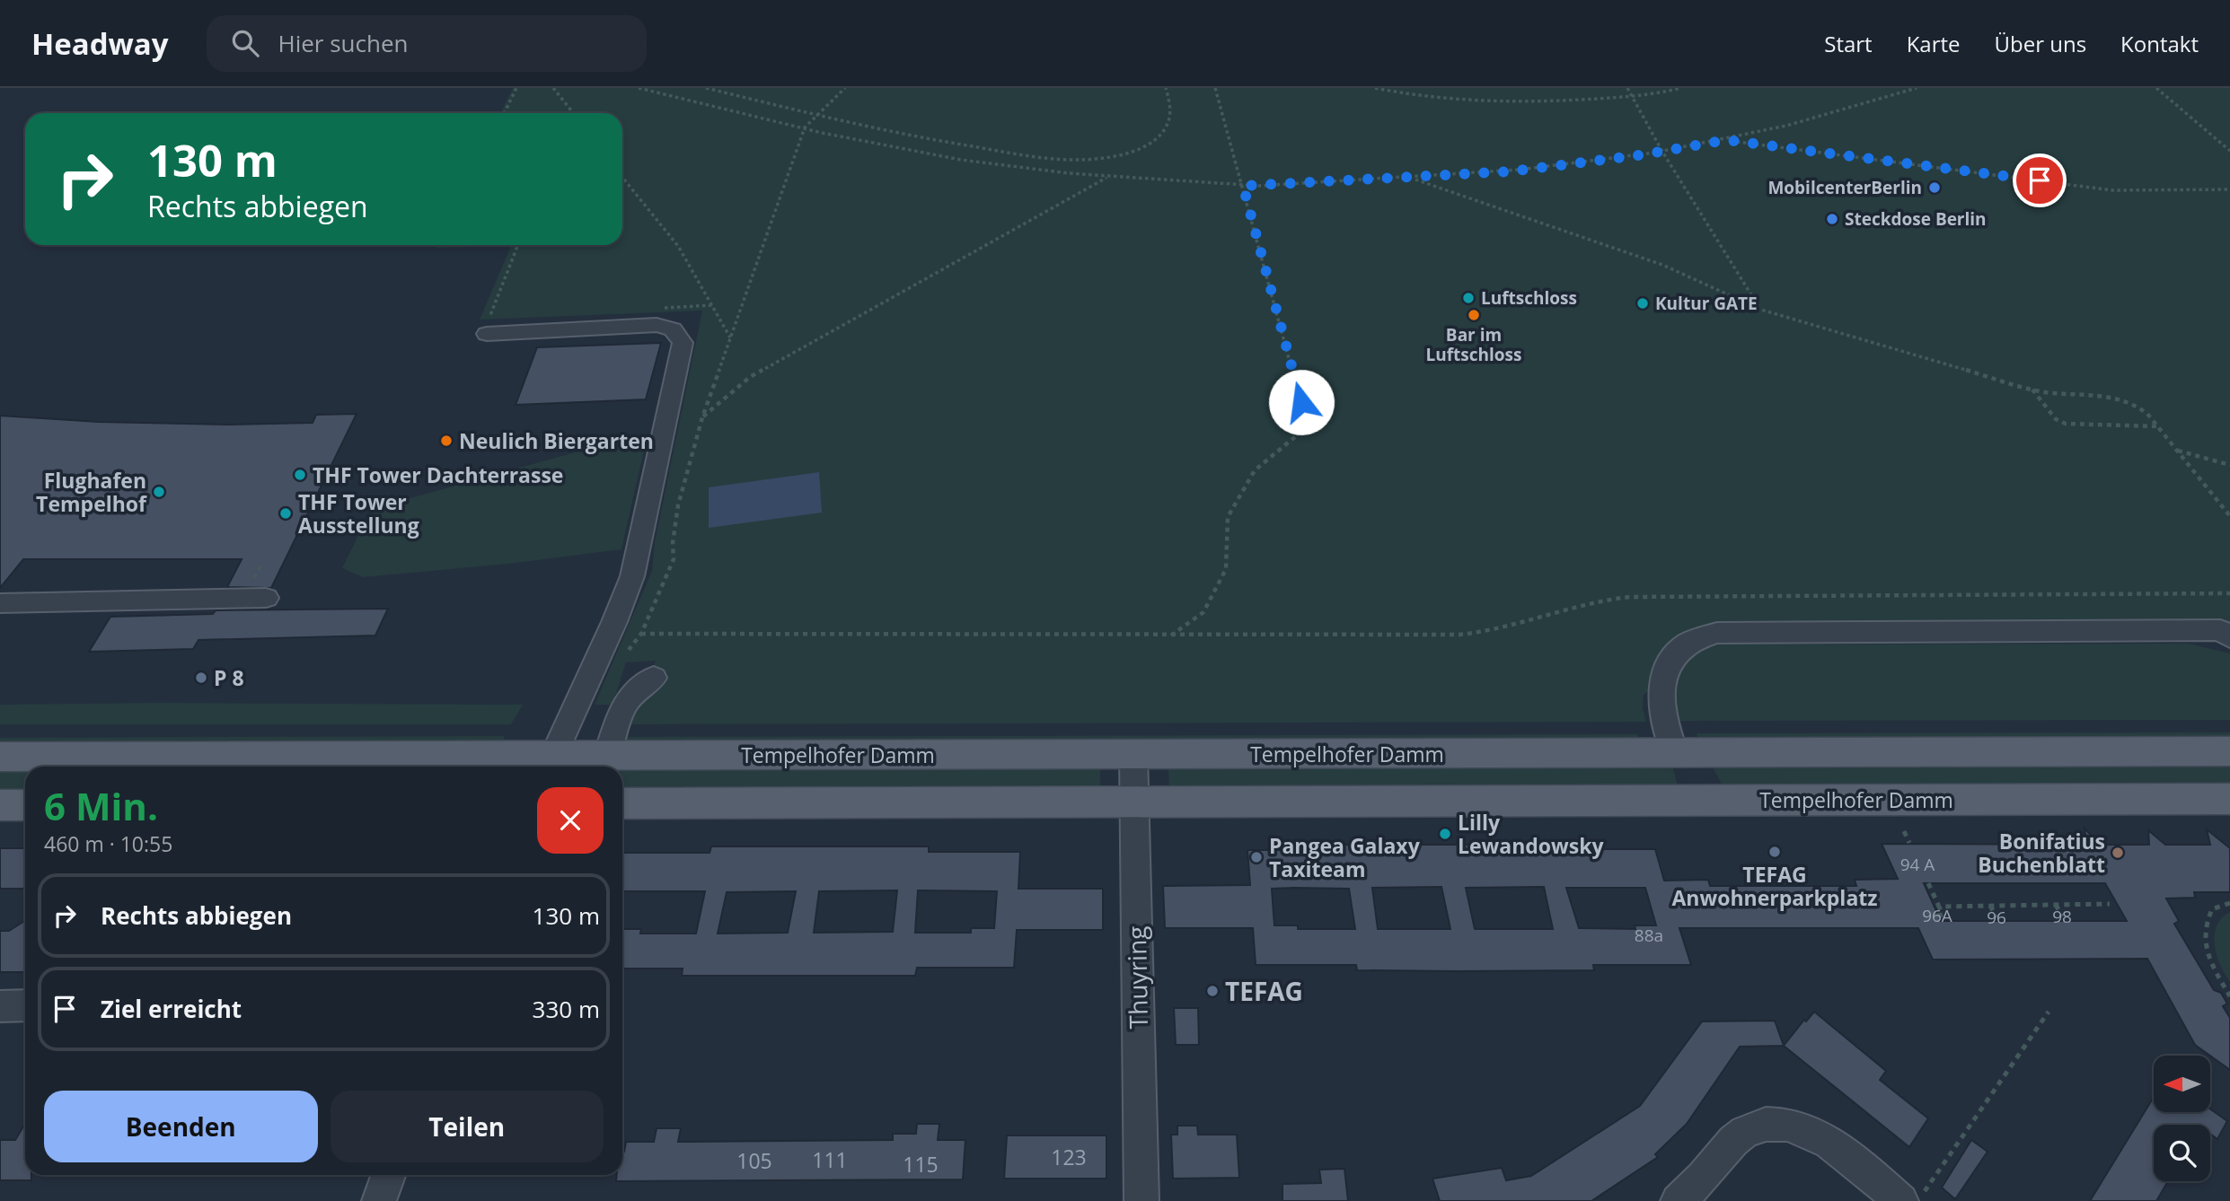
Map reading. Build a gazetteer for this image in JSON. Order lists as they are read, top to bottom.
{
  "streets": {
    "main road": ["Tempelhofer Damm"],
    "street": ["Thuyring"]
  },
  "crossings": [
    ["Tempelhofer Damm", "Thuyring"]
  ],
  "places": [
    "MobilcenterBerlin",
    "Steckdose Berlin",
    "Luftschloss",
    "Kultur GATE",
    "Bar im Luftschloss",
    "Neulich Biergarten",
    "THF Tower Dachterrasse",
    "Flughafen Tempelhof",
    "THF Tower Ausstellung",
    "P 8",
    "Lilly Lewandowsky",
    "TEFAG Anwohnerparkplatz",
    "Bonifatius Buchenblatt",
    "Pangea Galaxy Taxiteam",
    "TEFAG"
  ],
  "house_numbers": [
    "94 A",
    "96A",
    "98",
    "96",
    "88a",
    "123",
    "111",
    "105",
    "115"
  ],
  "north": "left",
  "page": {
    "header": "Headway",
    "search": "Hier suchen",
    "nav": [
      "Start",
      "Karte",
      "Über uns",
      "Kontakt"
    ],
    "turn": ["130 m", "Rechts abbiegen"],
    "heading": ["6 Min.", "460 m · 10:55"],
    "list": [
      {
        "name": "Rechts abbiegen",
        "value": "130 m"
      },
      {
        "name": "Ziel erreicht",
        "value": "330 m"
      }
    ],
    "buttons": ["Beenden", "Teilen"]
  }
}
